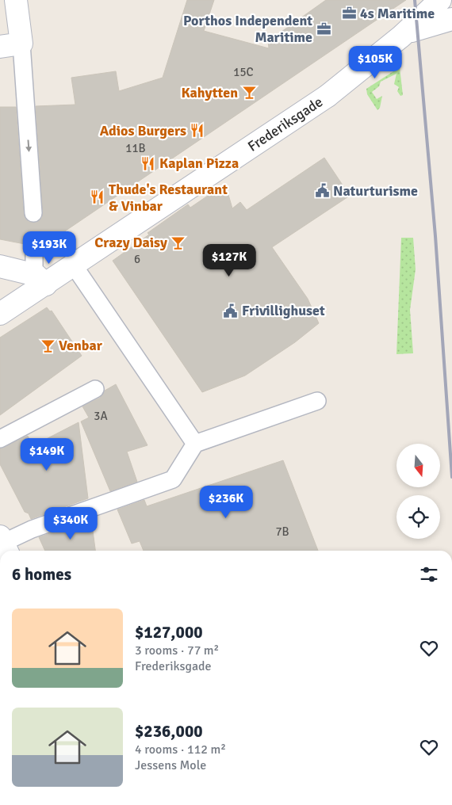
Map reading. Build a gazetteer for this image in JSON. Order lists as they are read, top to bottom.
{
  "streets": {
    "street": ["Frederiksgade"]
  },
  "places": {
    "office": ["4s Maritime", "Porthos Independent Maritime"],
    "bar": ["Kahytten", "Crazy Daisy", "Venbar"],
    "restaurant": ["Adios Burgers", "Kaplan Pizza", "Thude's Restaurant & Vinbar"],
    "public building": ["Naturturisme", "Frivillighuset"]
  },
  "house_numbers": [
    "15C",
    "11B",
    "6",
    "3A",
    "7B"
  ],
  "north": "bottom",
  "page": {
    "price": [
      "$105K",
      "$193K",
      "$127K",
      "$149K",
      "$236K",
      "$340K"
    ],
    "heading": "6 homes",
    "list": [
      {
        "name": "$127,000",
        "note": "3 rooms · 77 m² · Frederiksgade"
      },
      {
        "name": "$236,000",
        "note": "4 rooms · 112 m² · Jessens Mole"
      }
    ]
  }
}
